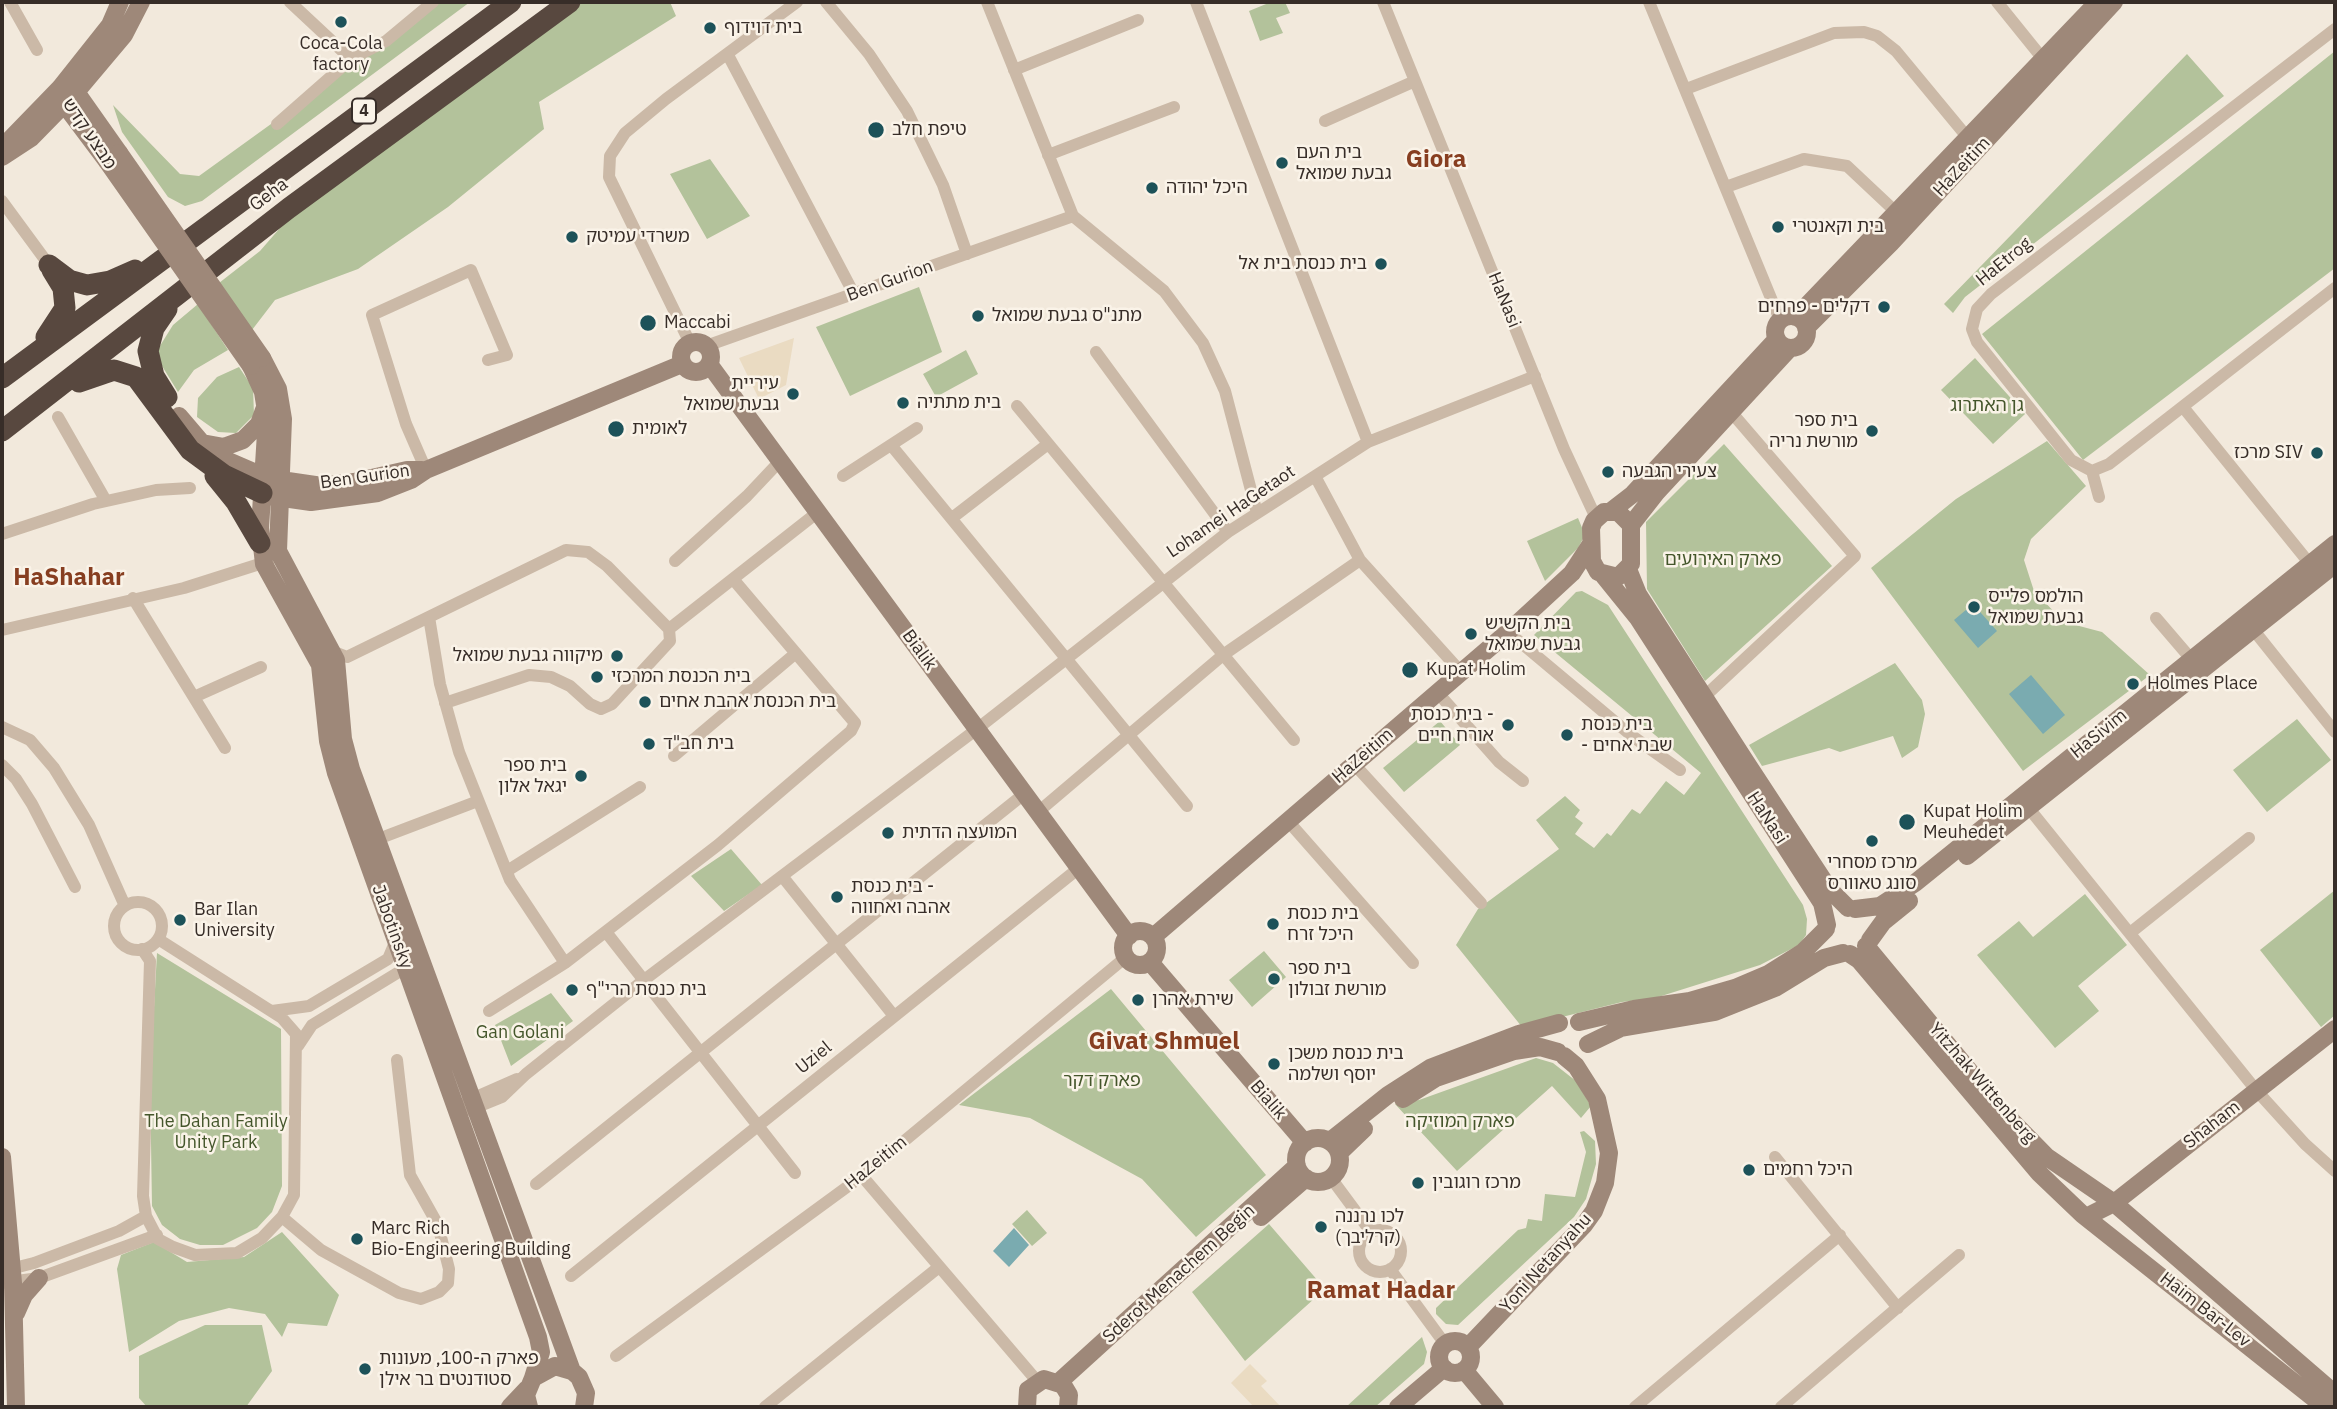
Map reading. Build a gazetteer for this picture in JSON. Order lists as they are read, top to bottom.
{
  "streets": {
    "highway": ["4", "Geha"],
    "street": [
      "מבצע קדש",
      "HaZeitim",
      "HaEtrog",
      "Ben Gurion",
      "HaNasi",
      "Lohamei HaGetaot",
      "Bialik",
      "HaSivim",
      "Jabotinsky",
      "Uziel",
      "Yitzhak Wittenberg",
      "Shaham",
      "Yoni Netanyahu",
      "Sderot Menachem Begin",
      "Haim Bar-Lev"
    ]
  },
  "crossings": [
    ["מבצע קדש", "Ben Gurion"],
    ["מבצע קדש", "Jabotinsky"],
    ["HaZeitim", "HaNasi"],
    ["HaZeitim", "Bialik"],
    ["Ben Gurion", "Bialik"],
    ["Ben Gurion", "Jabotinsky"],
    ["HaNasi", "Lohamei HaGetaot"],
    ["HaNasi", "HaSivim"],
    ["HaNasi", "Yitzhak Wittenberg"],
    ["Lohamei HaGetaot", "Bialik"],
    ["Lohamei HaGetaot", "Jabotinsky"],
    ["Bialik", "Uziel"],
    ["Bialik", "Sderot Menachem Begin"],
    ["HaSivim", "Yitzhak Wittenberg"],
    ["HaSivim", "Yoni Netanyahu"],
    ["Yitzhak Wittenberg", "Shaham"],
    ["Yitzhak Wittenberg", "Haim Bar-Lev"],
    ["Shaham", "Haim Bar-Lev"]
  ],
  "districts": [
    "Giora",
    "HaShahar",
    "Givat Shmuel",
    "Ramat Hadar"
  ],
  "parks": [
    "גן האתרוג",
    "פארק האירועים",
    "Gan Golani",
    "פארק דקר",
    "The Dahan Family Unity Park",
    "פארק המוזיקה"
  ],
  "places": [
    "Coca-Cola factory",
    "בית דוידוף",
    "טיפת חלב",
    "בית העם גבעת שמואל",
    "היכל יהודה",
    "בית וקאנטרי",
    "משרדי עמיטק",
    "בית כנסת בית אל",
    "דקלים - פרחים",
    "מתנ\"ס גבעת שמואל",
    "Maccabi",
    "עיריית גבעת שמואל",
    "בית מתתיה",
    "לאומית",
    "בית ספר מורשת נריה",
    "מרכז SIV",
    "צעירי הגבעה",
    "הולמס פלייס גבעת שמואל",
    "בית הקשיש גבעת שמואל",
    "מיקווה גבעת שמואל",
    "Kupat Holim",
    "בית הכנסת המרכזי",
    "Holmes Place",
    "בית הכנסת אהבת אחים",
    "בית כנסת - אורח חיים",
    "בית כנסת - שבת אחים",
    "בית חב\"ד",
    "בית ספר יגאל אלון",
    "Kupat Holim Meuhedet",
    "המועצה הדתית",
    "מרכז מסחרי סונג טאוורס",
    "בית כנסת - אהבה ואחווה",
    "Bar Ilan University",
    "בית כנסת היכל זרח",
    "בית ספר מורשת זבולון",
    "בית כנסת הרי\"ף",
    "שירת אהרן",
    "בית כנסת משכן יוסף ושלמה",
    "היכל רחמים",
    "מרכז רוגובין",
    "לכו נרננה (קרליבך)",
    "Marc Rich Bio-Engineering Building",
    "פארק ה-100, מעונות סטודנטים בר אילן"
  ]
}
